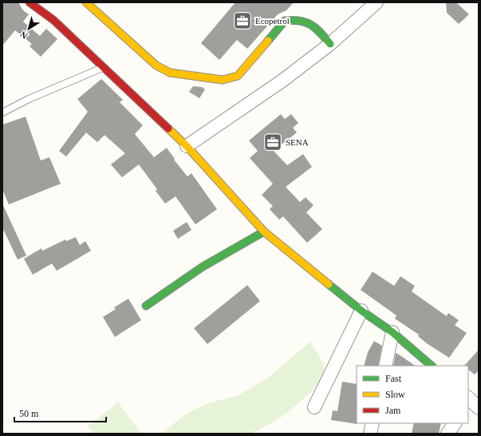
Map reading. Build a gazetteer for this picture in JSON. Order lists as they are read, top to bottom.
{
  "places": {
    "office": ["Ecopetrol", "SENA"]
  },
  "legend": ["Fast", "Slow", "Jam"],
  "scale_bar": "50 m",
  "north": "bottom left"
}
